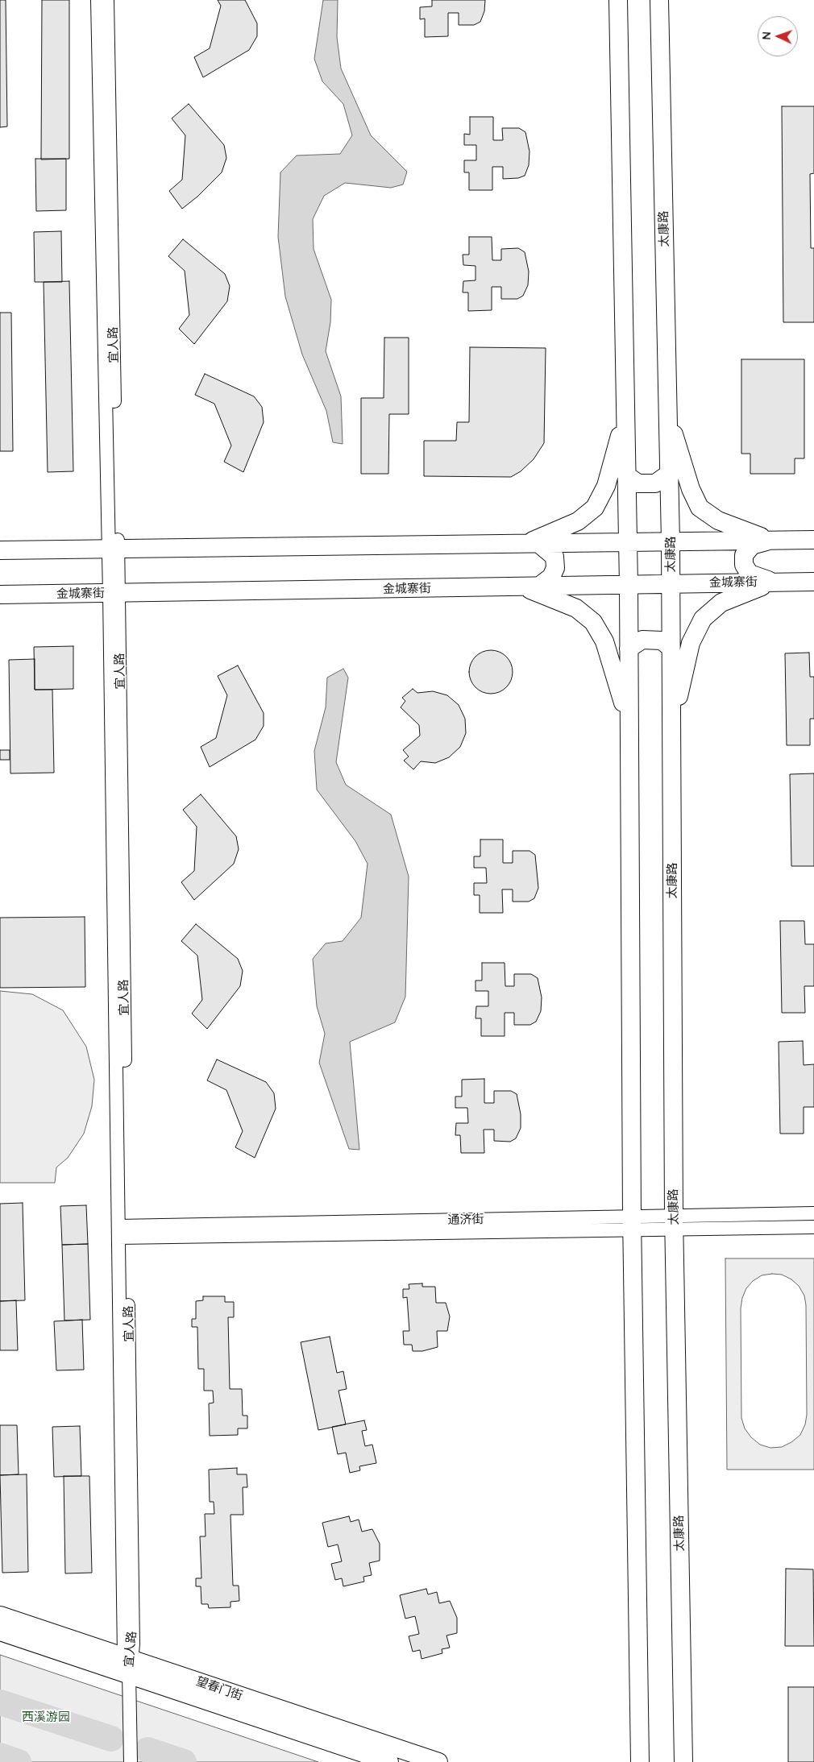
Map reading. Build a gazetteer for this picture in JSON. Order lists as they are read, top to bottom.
{
  "streets": {
    "main road": ["太康路", "金城寨街", "望春门街"],
    "street": ["宜人路", "通济街"]
  },
  "crossings": [
    ["太康路", "金城寨街"],
    ["太康路", "通济街"],
    ["宜人路", "金城寨街"],
    ["宜人路", "通济街"],
    ["宜人路", "望春门街"]
  ],
  "parks": ["西溪游园"],
  "north": "left"
}
